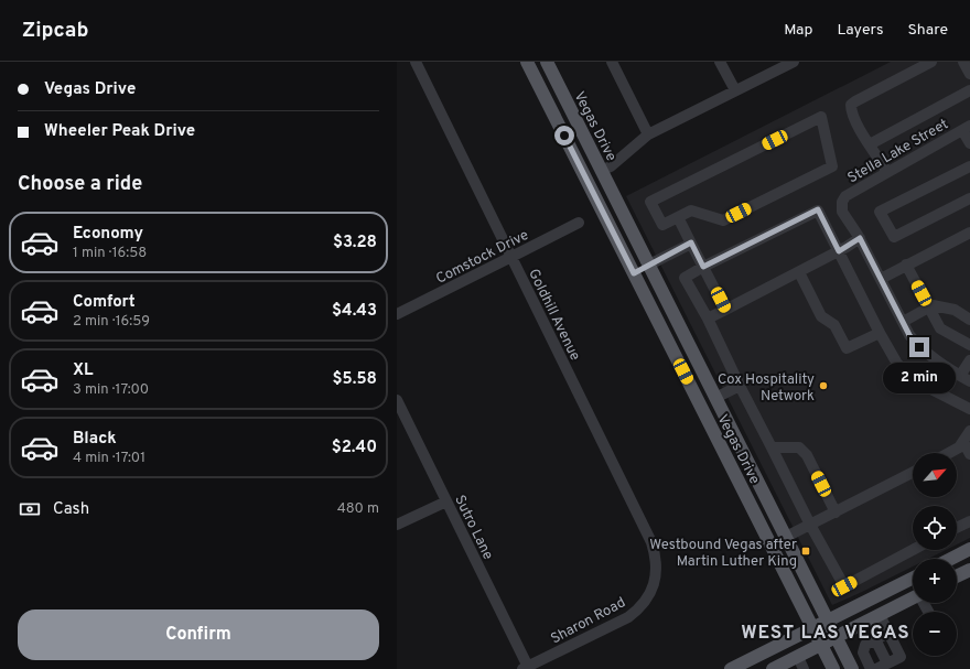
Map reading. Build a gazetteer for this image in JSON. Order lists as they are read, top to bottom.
{
  "streets": {
    "main road": ["Vegas Drive"],
    "street": [
      "Stella Lake Street",
      "Comstock Drive",
      "Goldhill Avenue",
      "Sutro Lane",
      "Sharon Road"
    ]
  },
  "crossings": [
    ["Comstock Drive", "Goldhill Avenue"],
    ["Goldhill Avenue", "Sharon Road"],
    ["Sutro Lane", "Sharon Road"]
  ],
  "districts": ["WEST LAS VEGAS"],
  "places": {
    "other": ["Cox Hospitality Network"],
    "transit": ["Westbound Vegas after Martin Luther King"]
  },
  "north": "top right",
  "page": {
    "header": "Zipcab",
    "nav": ["Map", "Layers", "Share"],
    "banner": ["Vegas Drive", "Wheeler Peak Drive"],
    "heading": "Choose a ride",
    "list": [
      {
        "name": "Economy",
        "note": "1 min · 16:58",
        "value": "$3.28"
      },
      {
        "name": "Comfort",
        "note": "2 min · 16:59",
        "value": "$4.43"
      },
      {
        "name": "XL",
        "note": "3 min · 17:00",
        "value": "$5.58"
      },
      {
        "name": "Black",
        "note": "4 min · 17:01",
        "value": "$2.40"
      }
    ],
    "bubble": "2 min",
    "map_buttons": ["+", "−"],
    "pay": ["Cash", "480 m"],
    "buttons": "Confirm"
  }
}
